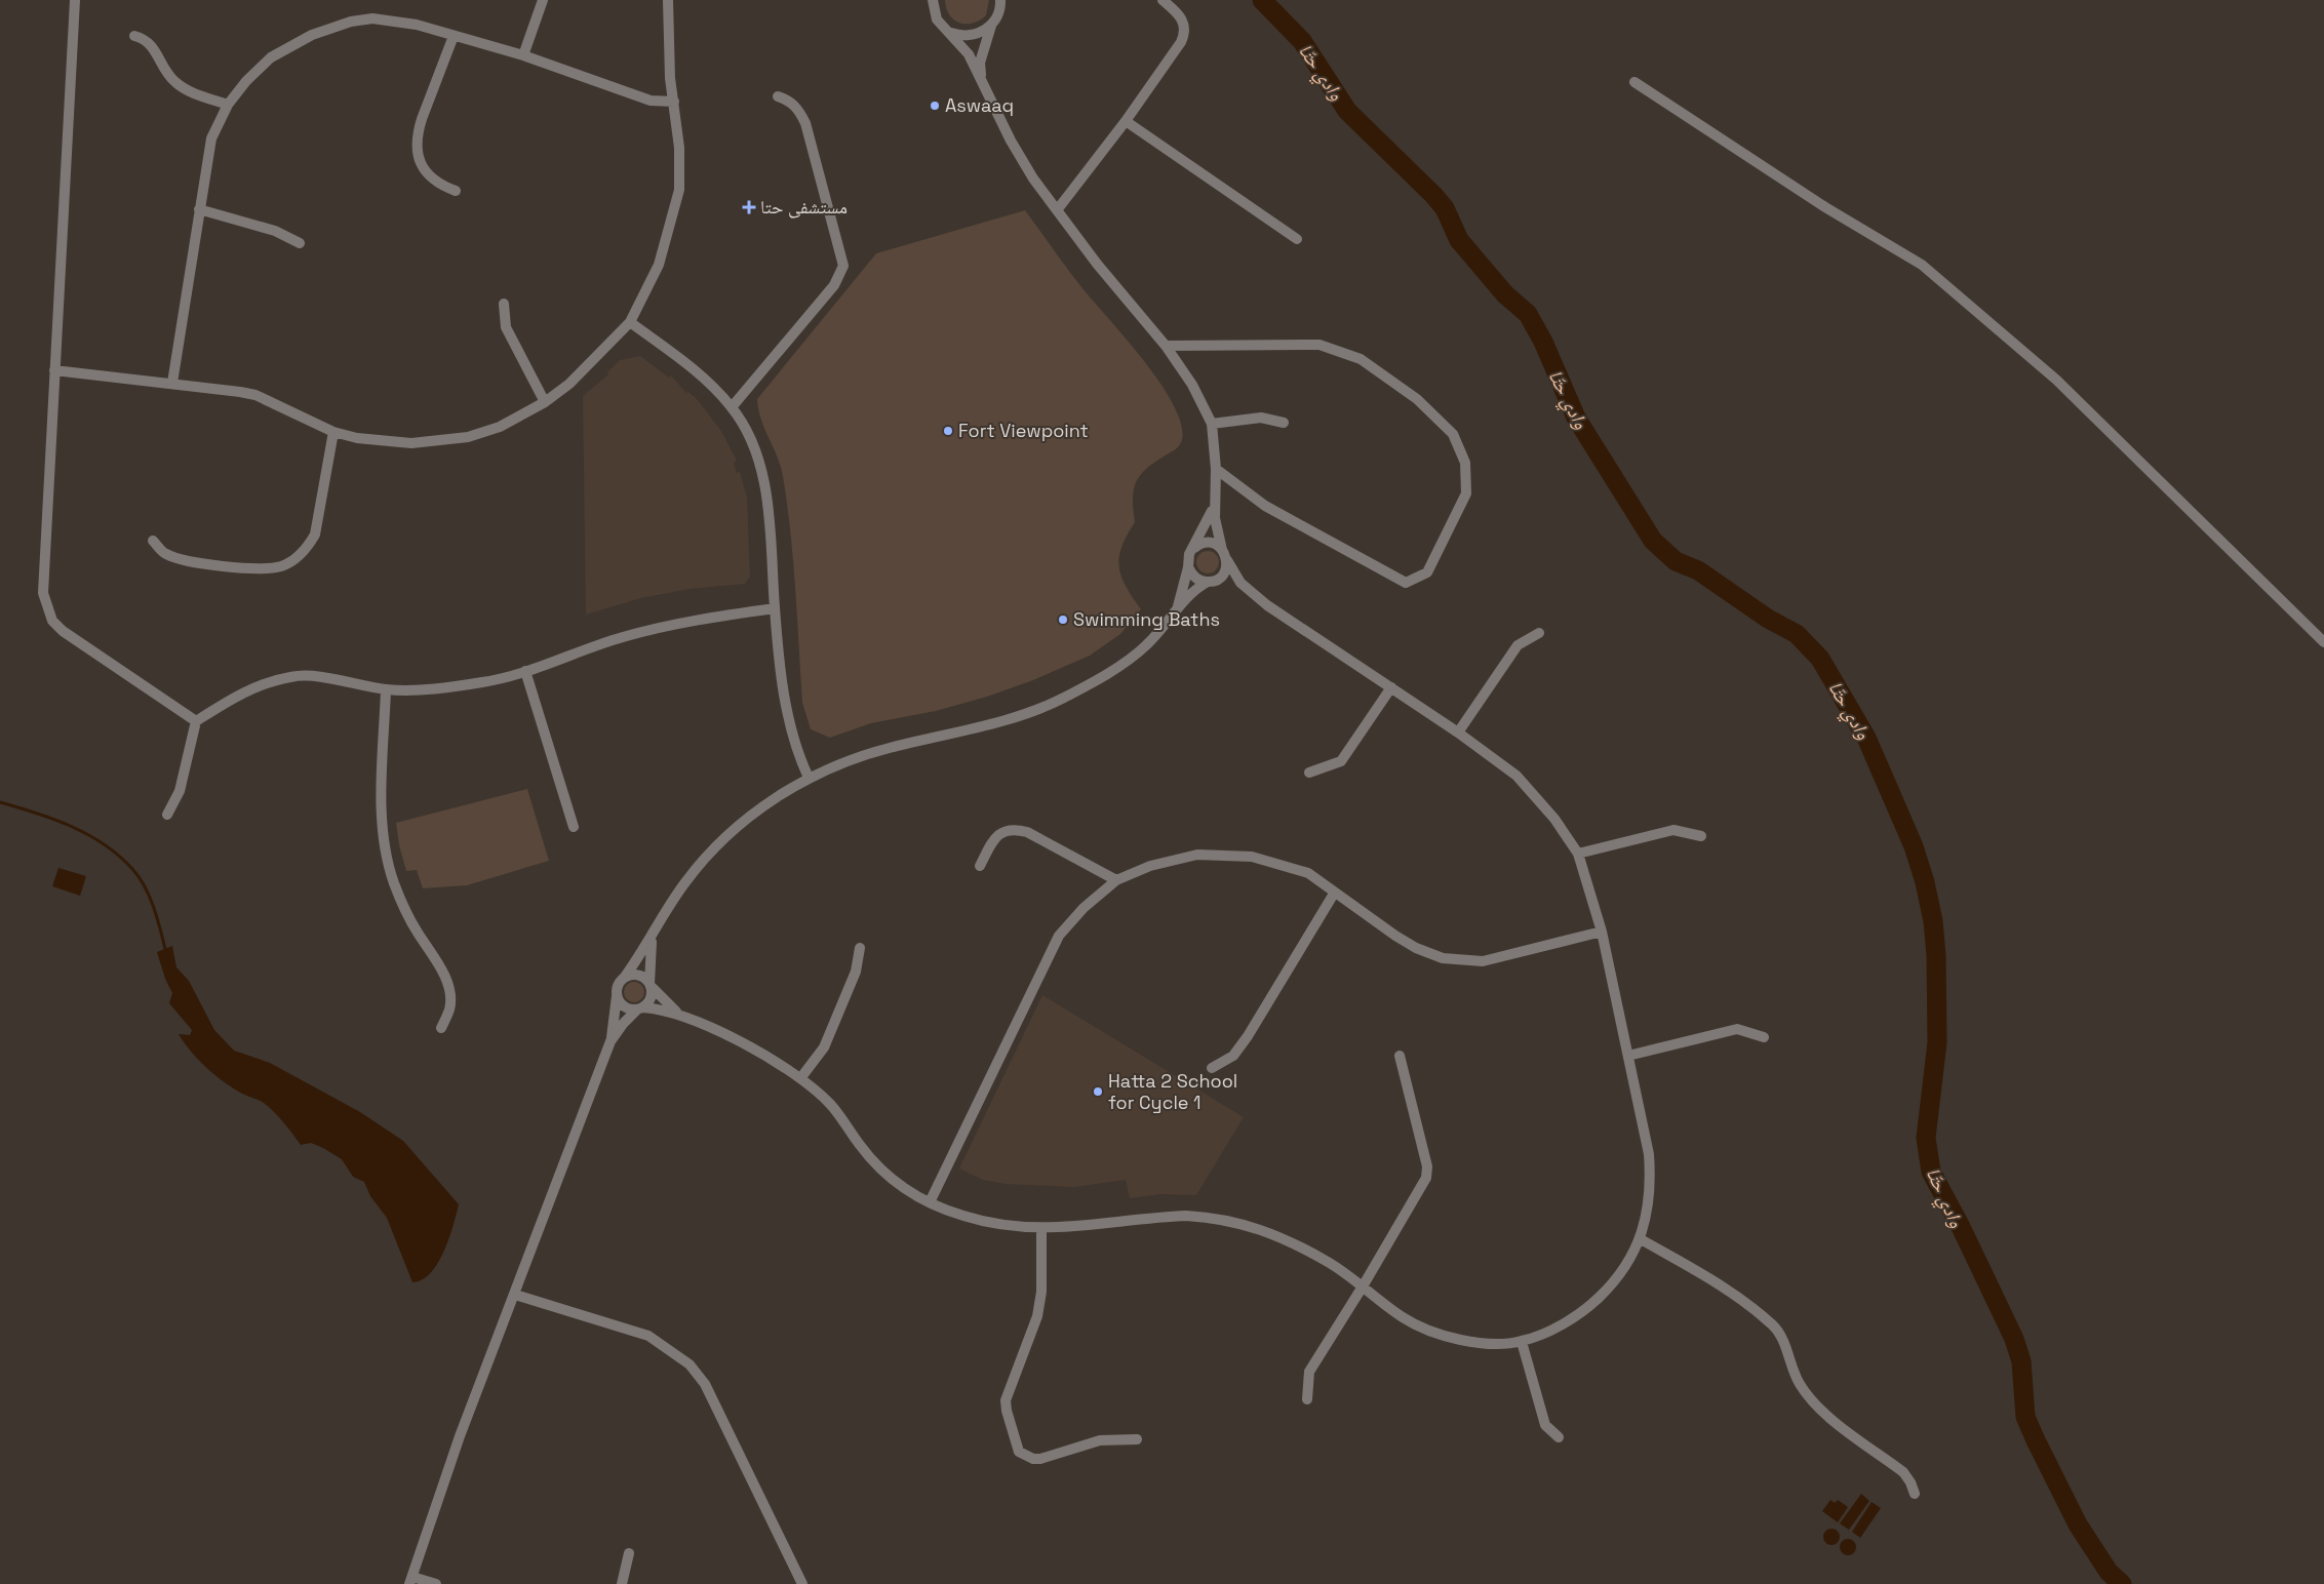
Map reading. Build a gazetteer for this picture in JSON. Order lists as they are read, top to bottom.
{
  "water": ["وادي حتّا"],
  "places": {
    "other": [
      "Aswaaq",
      "Fort Viewpoint",
      "Swimming Baths",
      "Hatta 2 School for Cycle 1"
    ],
    "health": ["مستشفى حتا"]
  }
}
